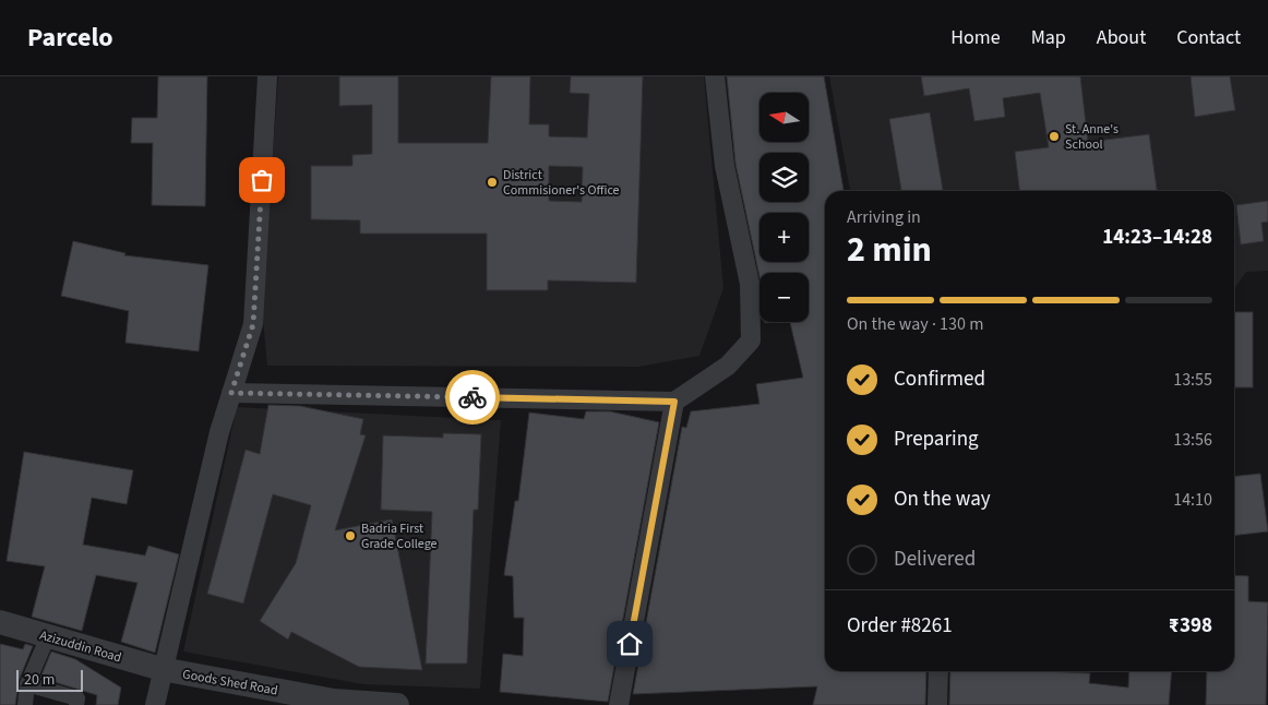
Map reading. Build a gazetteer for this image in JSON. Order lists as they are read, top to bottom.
{
  "streets": {
    "street": ["Azizuddin Road", "Goods Shed Road"]
  },
  "crossings": [
    ["Azizuddin Road", "Goods Shed Road"]
  ],
  "places": ["St. Anne's School", "District Commisioner's Office", "Badria First Grade College"],
  "scale_bar": "20 m",
  "north": "left",
  "page": {
    "header": "Parcelo",
    "nav": [
      "Home",
      "Map",
      "About",
      "Contact"
    ],
    "map_buttons": ["+", "−"],
    "heading": ["2 min", "Arriving in", "14:23–14:28"],
    "panel": ["Order #8261", "₹398"],
    "bar": "On the way · 130 m",
    "list": [
      ["Confirmed", "13:55"],
      ["Preparing", "13:56"],
      ["On the way", "14:10"],
      "Delivered"
    ],
    "scale": "20 m"
  }
}
